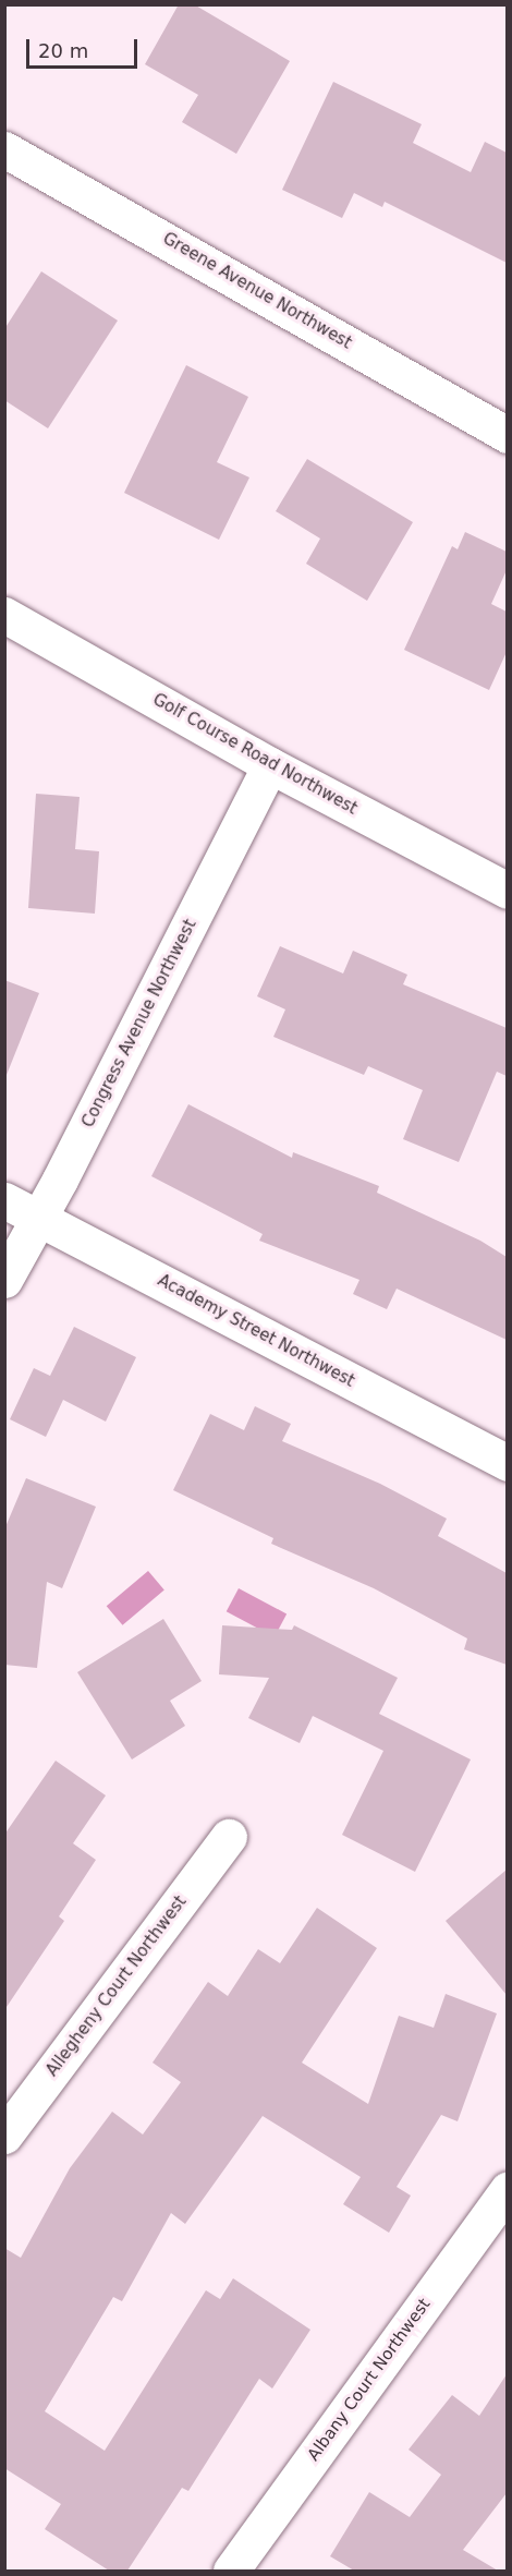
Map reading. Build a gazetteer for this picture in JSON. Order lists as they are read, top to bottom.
{
  "streets": {
    "street": [
      "Greene Avenue Northwest",
      "Golf Course Road Northwest",
      "Congress Avenue Northwest",
      "Academy Street Northwest",
      "Allegheny Court Northwest",
      "Albany Court Northwest"
    ]
  },
  "crossings": [
    ["Golf Course Road Northwest", "Congress Avenue Northwest"],
    ["Congress Avenue Northwest", "Academy Street Northwest"]
  ],
  "scale_bar": "20 m"
}
